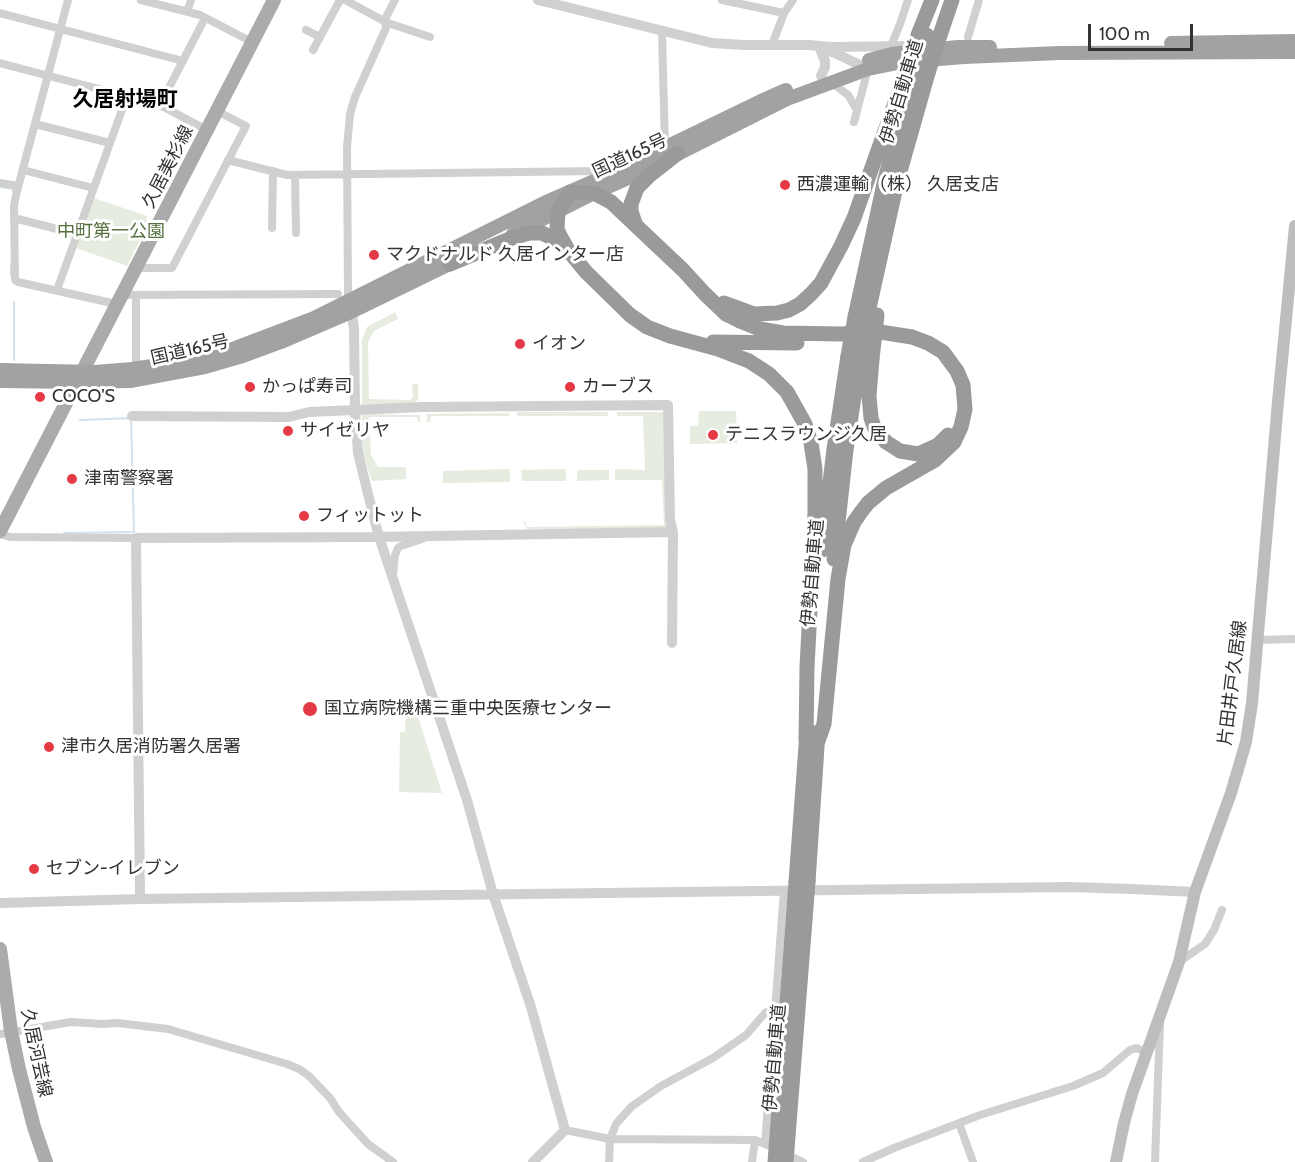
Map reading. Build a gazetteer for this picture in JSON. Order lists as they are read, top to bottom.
{
  "streets": {
    "highway": ["伊勢自動車道", "国道165号"],
    "main road": ["久居美杉線", "片田井戸久居線", "久居河芸線"]
  },
  "crossings": [
    ["国道165号", "久居美杉線"]
  ],
  "districts": ["久居射場町"],
  "parks": ["中町第一公園"],
  "places": [
    "西濃運輸（株） 久居支店",
    "マクドナルド 久居インター店",
    "イオン",
    "かっぱ寿司",
    "カーブス",
    "COCO'S",
    "サイゼリヤ",
    "テニスラウンジ久居",
    "津南警察署",
    "フィットット",
    "国立病院機構三重中央医療センター",
    "津市久居消防署久居署",
    "セブン-イレブン"
  ],
  "scale_bar": "100 m"
}
